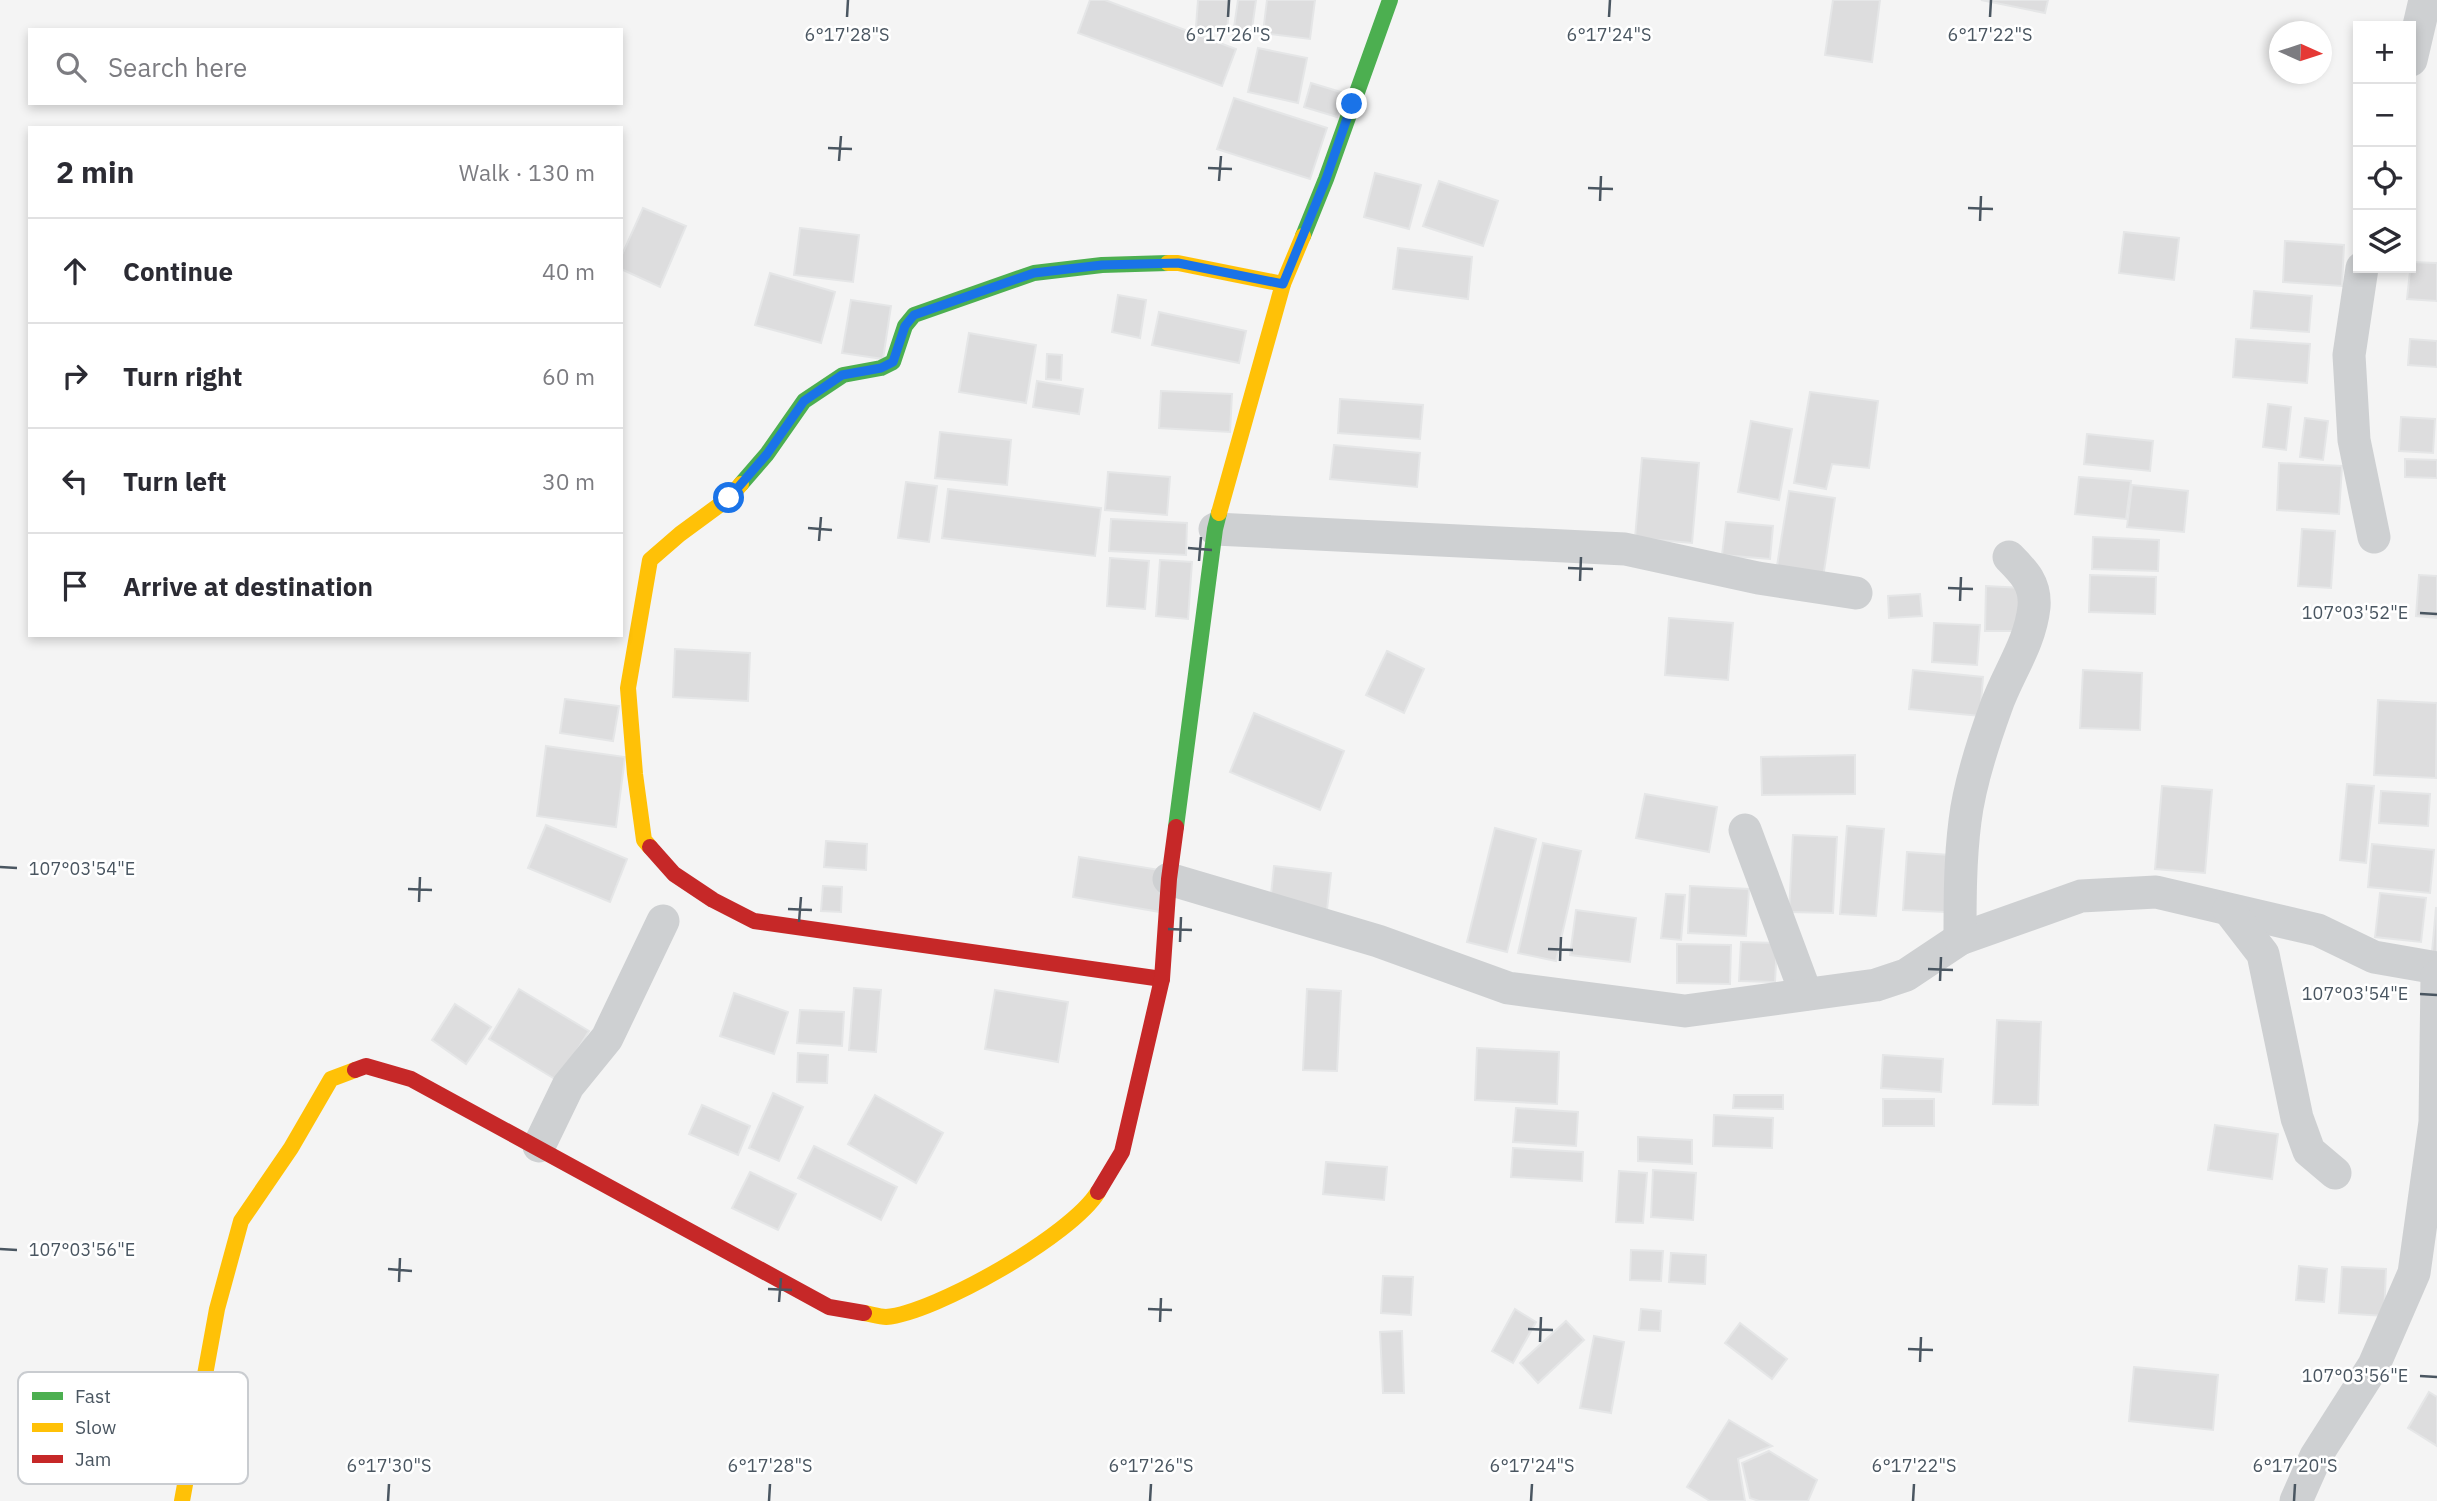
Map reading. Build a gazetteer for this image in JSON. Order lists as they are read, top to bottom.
{
  "legend": ["Fast", "Slow", "Jam"],
  "north": "right",
  "page": {
    "map_buttons": ["+", "−"],
    "search": "Search here",
    "heading": ["2 min", "Walk · 130 m"],
    "list": [
      ["Continue", "40 m"],
      ["Turn right", "60 m"],
      ["Turn left", "30 m"],
      "Arrive at destination"
    ]
  },
  "coordinates": [
    "6°17'28\"S",
    "6°17'26\"S",
    "6°17'24\"S",
    "6°17'22\"S",
    "107°03'52\"E",
    "107°03'54\"E",
    "107°03'56\"E",
    "6°17'30\"S",
    "6°17'20\"S"
  ]
}
